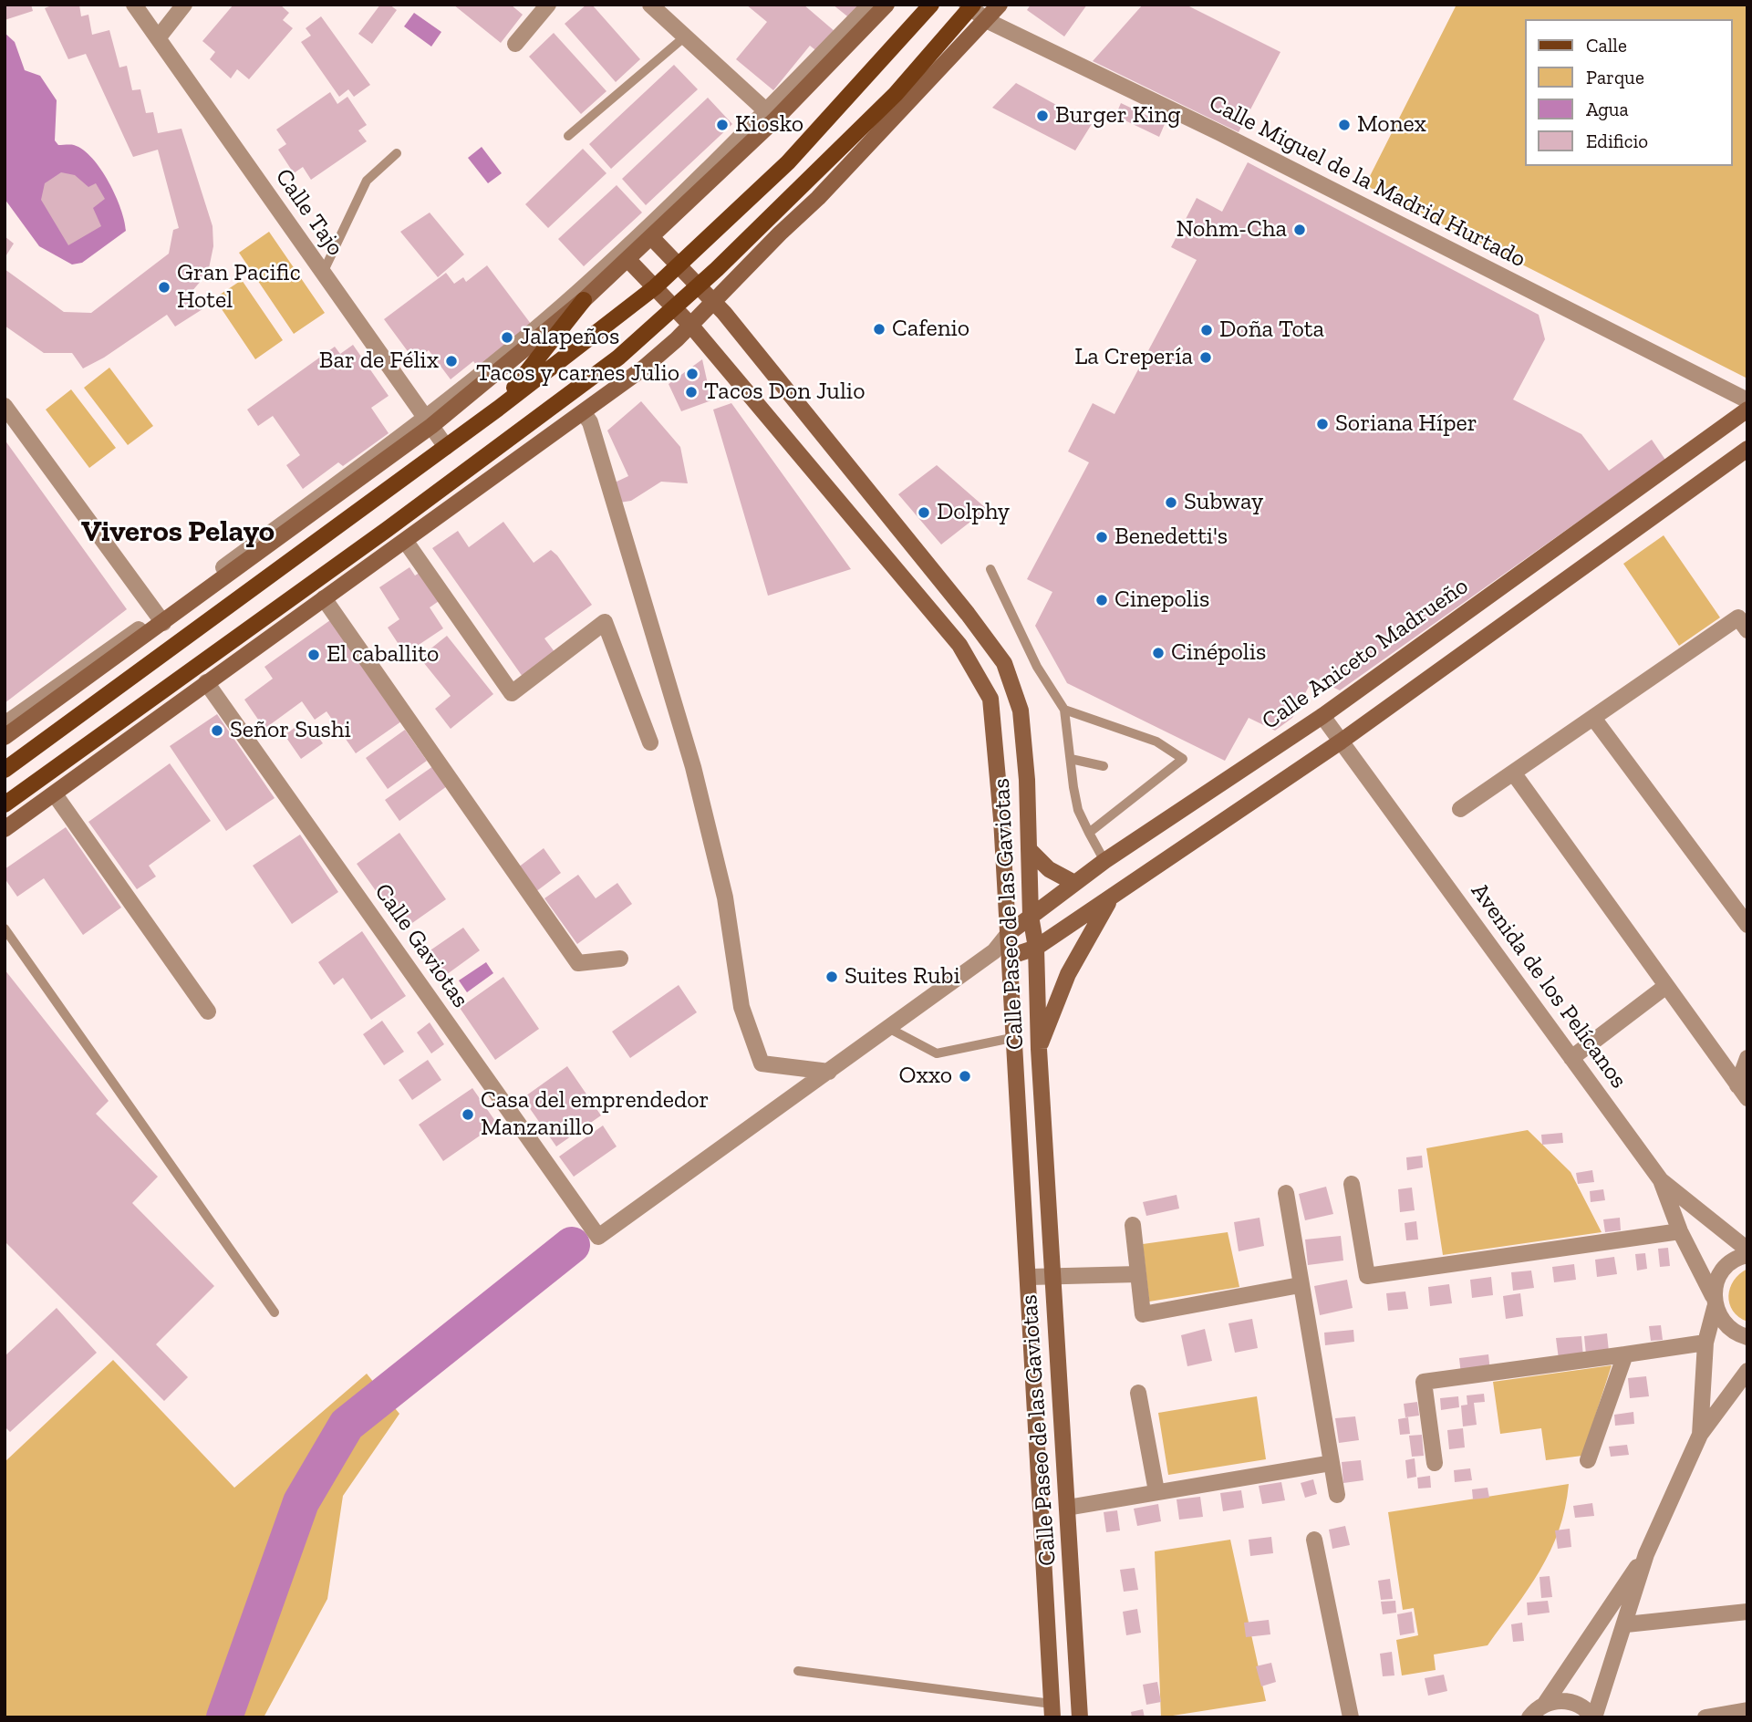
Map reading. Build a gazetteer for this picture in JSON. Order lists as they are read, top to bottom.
{
  "streets": {
    "main road": ["Calle Aniceto Madrueño", "Calle Paseo de las Gaviotas"],
    "street": [
      "Calle Miguel de la Madrid Hurtado",
      "Calle Tajo",
      "Calle Gaviotas",
      "Avenida de los Pelícanos"
    ]
  },
  "crossings": [
    ["Calle Aniceto Madrueño", "Calle Paseo de las Gaviotas"],
    ["Calle Aniceto Madrueño", "Avenida de los Pelícanos"]
  ],
  "districts": ["Viveros Pelayo"],
  "places": [
    "Burger King",
    "Kiosko",
    "Monex",
    "Nohm-Cha",
    "Gran Pacific Hotel",
    "Cafenio",
    "Doña Tota",
    "Jalapeños",
    "La Crepería",
    "Bar de Félix",
    "Tacos y carnes Julio",
    "Tacos Don Julio",
    "Soriana Híper",
    "Subway",
    "Dolphy",
    "Benedetti's",
    "Cinepolis",
    "Cinépolis",
    "El caballito",
    "Señor Sushi",
    "Suites Rubi",
    "Oxxo",
    "Casa del emprendedor Manzanillo"
  ],
  "legend": [
    "Calle",
    "Parque",
    "Agua",
    "Edificio"
  ]
}
